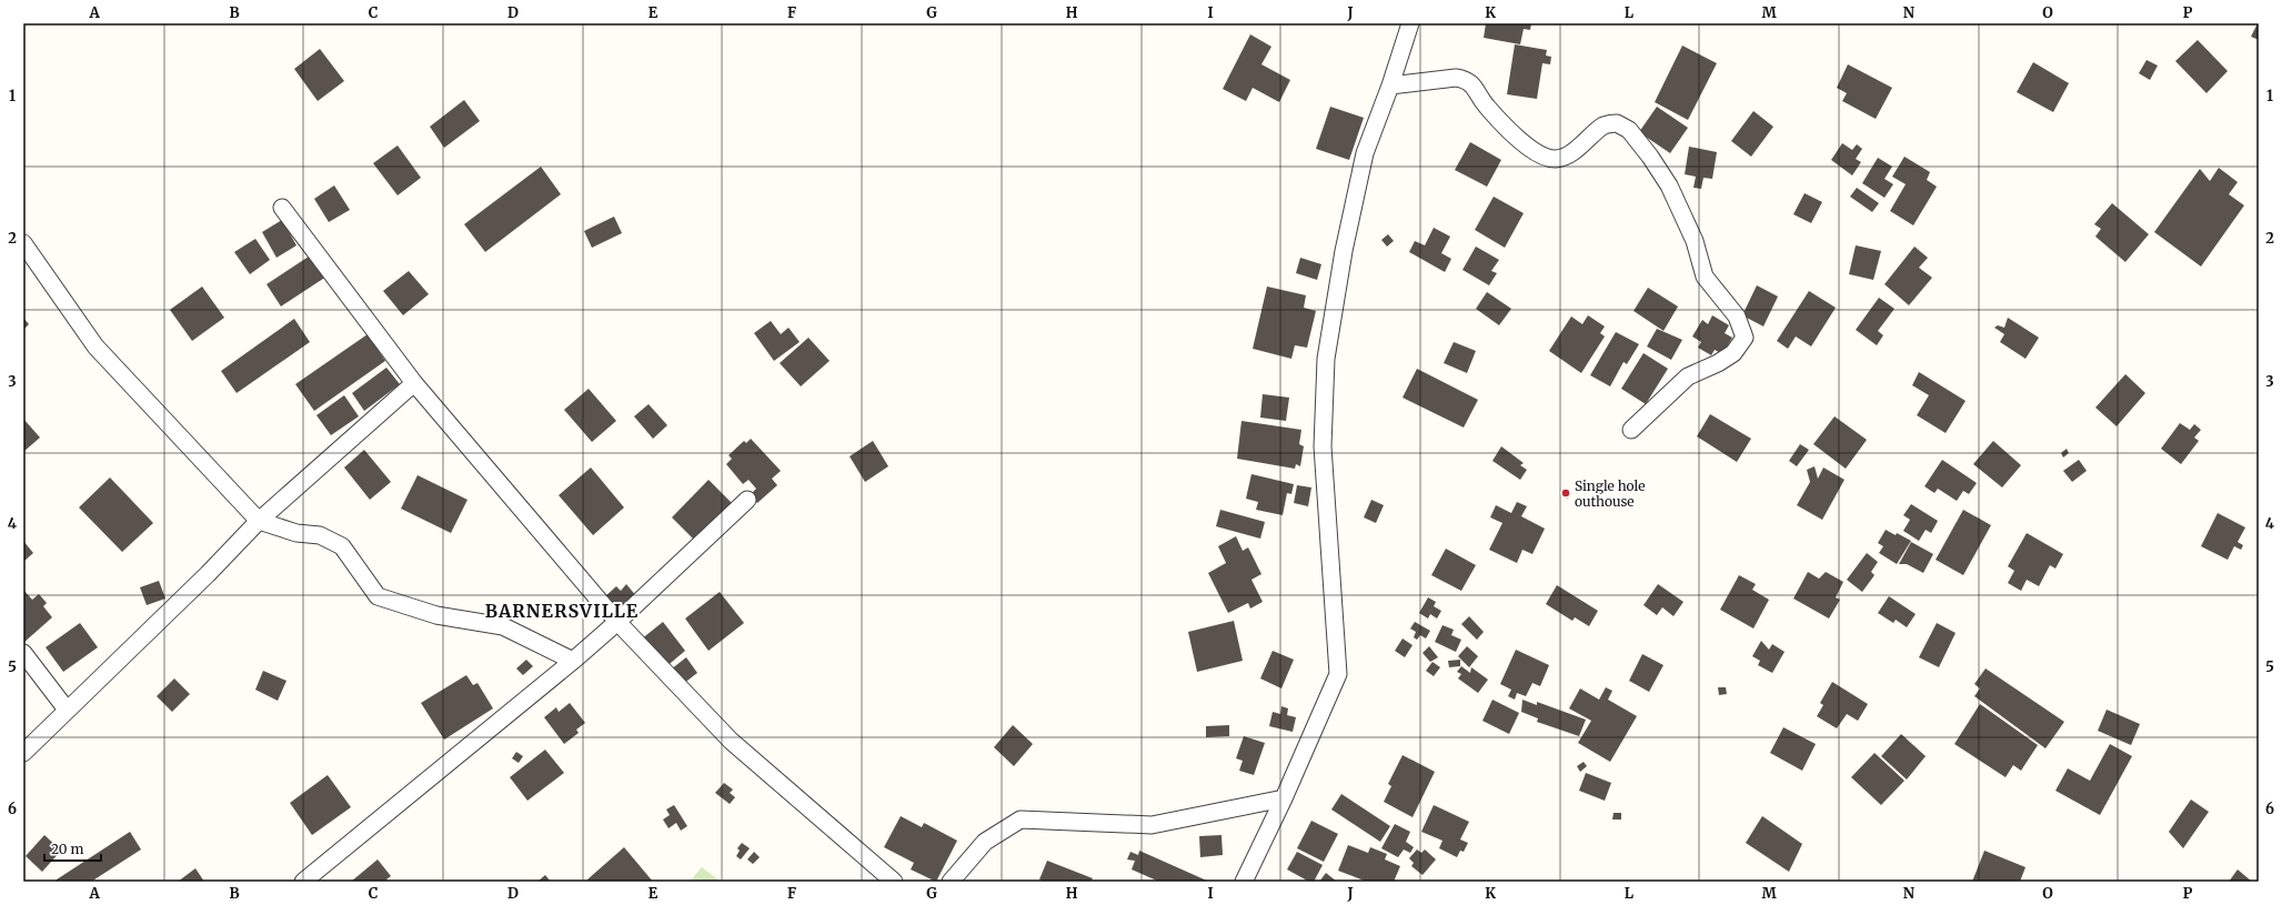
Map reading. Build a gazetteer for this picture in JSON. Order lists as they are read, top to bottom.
{
  "districts": ["BARNERSVILLE"],
  "places": ["Single hole outhouse"],
  "scale_bar": "20 m",
  "grid": {
    "columns": [
      "A",
      "B",
      "C",
      "D",
      "E",
      "F",
      "G",
      "H",
      "I",
      "J",
      "K",
      "L",
      "M",
      "N",
      "O",
      "P"
    ],
    "rows": [
      "1",
      "2",
      "3",
      "4",
      "5",
      "6"
    ]
  }
}
